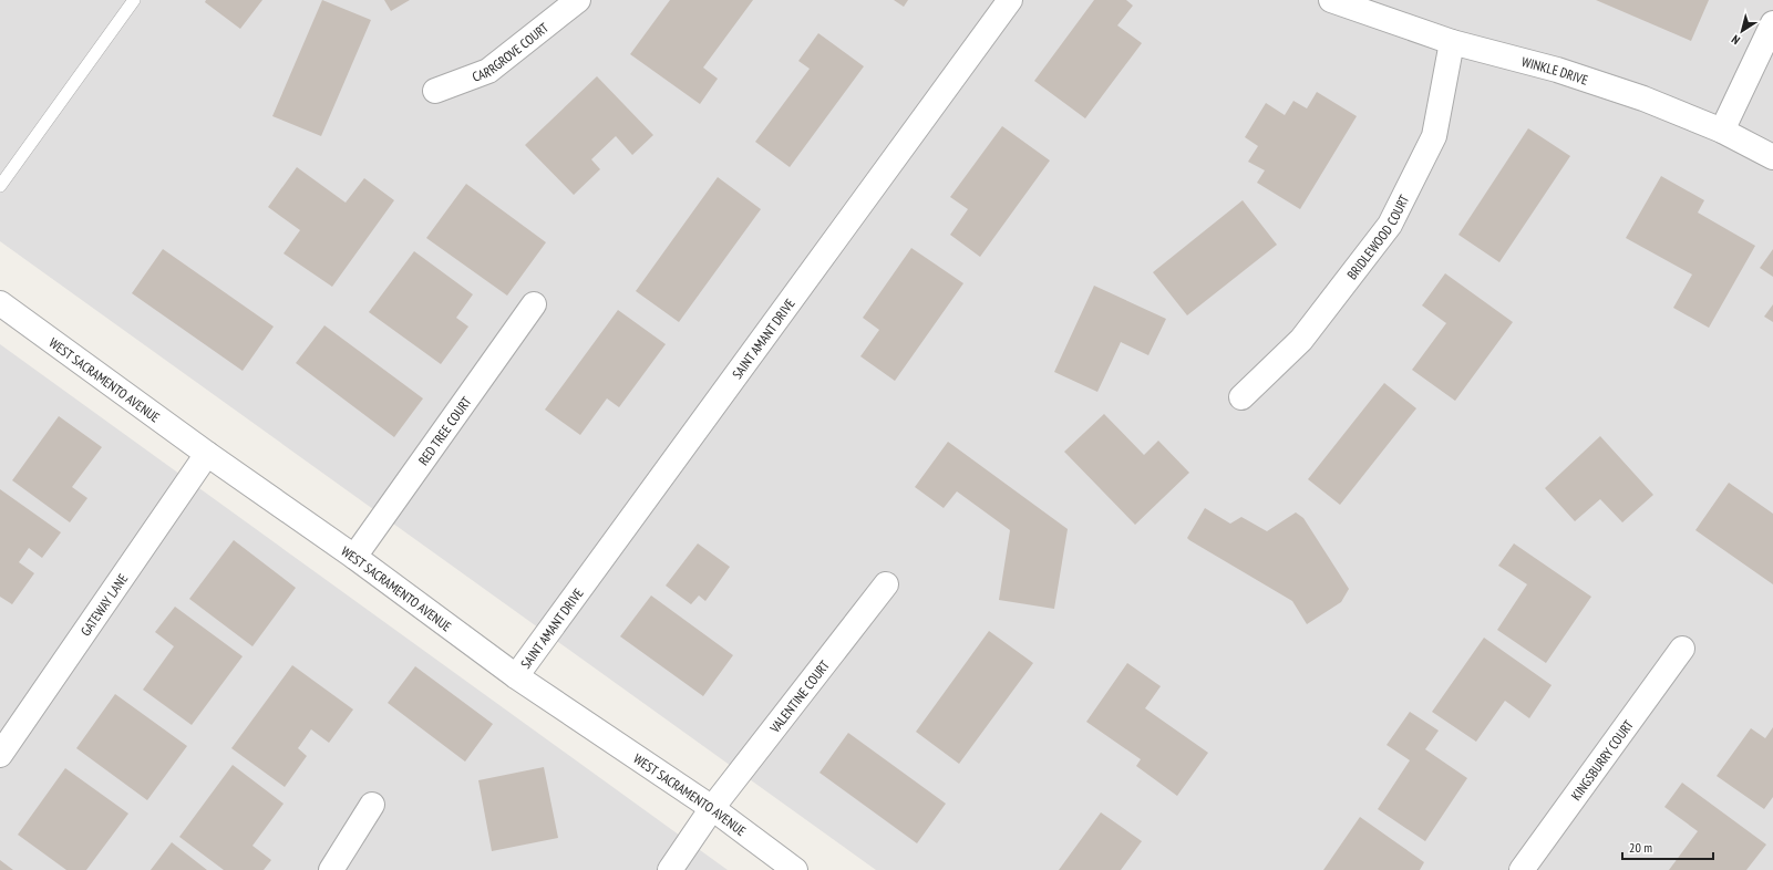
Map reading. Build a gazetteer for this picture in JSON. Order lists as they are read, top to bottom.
{
  "streets": {
    "street": [
      "CARRGROVE COURT",
      "WINKLE DRIVE",
      "BRIDLEWOOD COURT",
      "SAINT AMANT DRIVE",
      "WEST SACRAMENTO AVENUE",
      "RED TREE COURT",
      "GATEWAY LANE",
      "VALENTINE COURT",
      "KINGSBURRY COURT"
    ]
  },
  "crossings": [
    ["WINKLE DRIVE", "BRIDLEWOOD COURT"],
    ["SAINT AMANT DRIVE", "WEST SACRAMENTO AVENUE"],
    ["WEST SACRAMENTO AVENUE", "RED TREE COURT"],
    ["WEST SACRAMENTO AVENUE", "GATEWAY LANE"],
    ["WEST SACRAMENTO AVENUE", "VALENTINE COURT"]
  ],
  "scale_bar": "20 m",
  "north": "bottom left"
}
